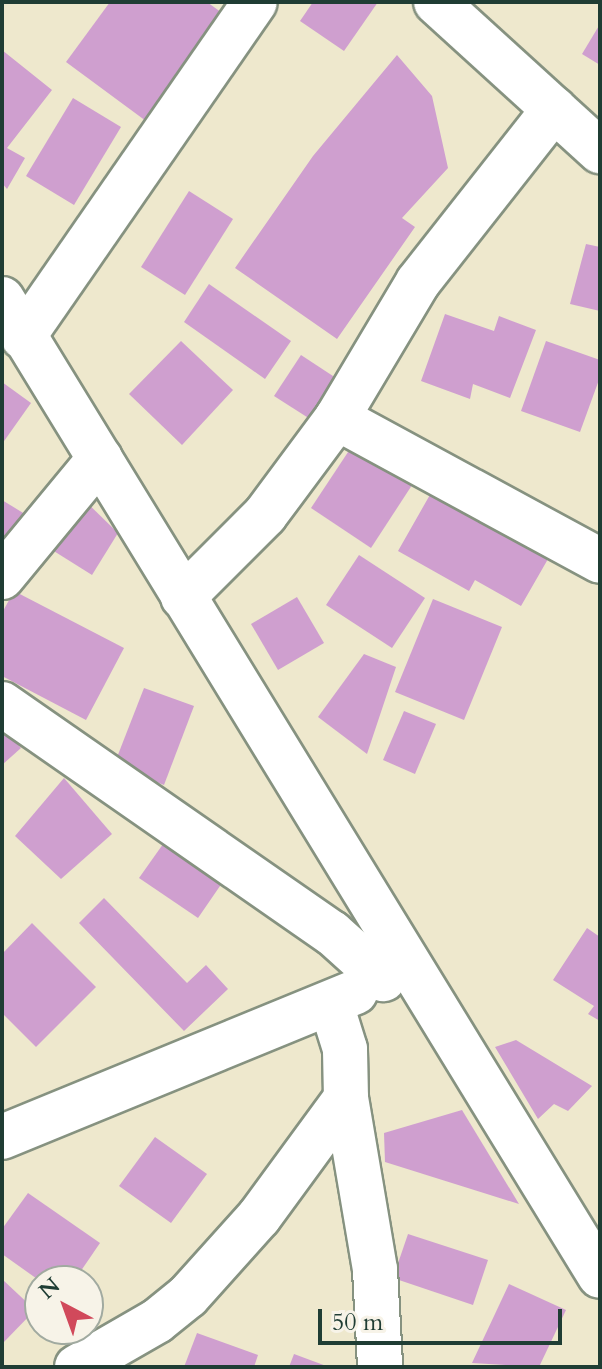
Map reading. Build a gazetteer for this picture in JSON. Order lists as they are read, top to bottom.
{
  "scale_bar": "50 m",
  "north": "top left"
}
